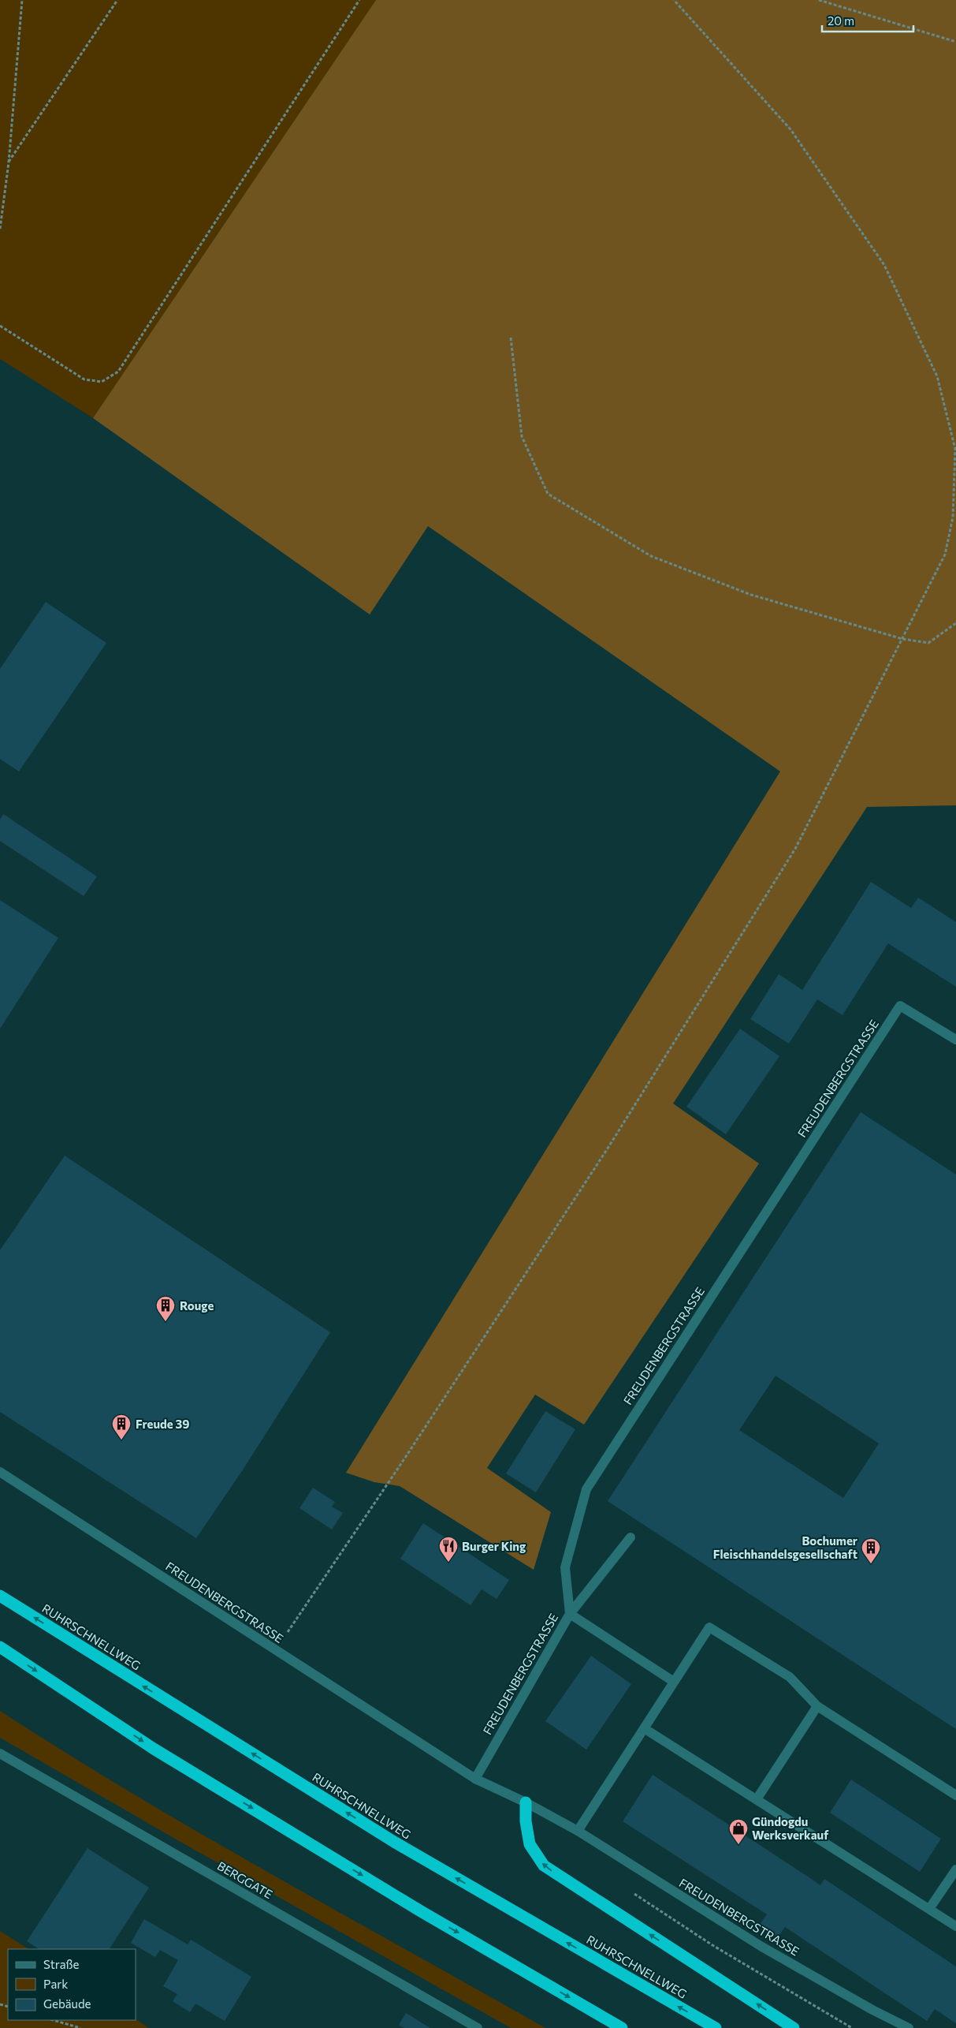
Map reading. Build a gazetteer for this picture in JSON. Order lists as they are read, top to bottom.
{
  "streets": {
    "highway": ["RUHRSCHNELLWEG"],
    "street": ["FREUDENBERGSTRASSE", "BERGGATE"]
  },
  "places": {
    "building": ["Rouge", "Freude 39", "Bochumer Fleischhandelsgesellschaft"],
    "restaurant": ["Burger King"],
    "shop": ["Gündogdu Werksverkauf"]
  },
  "legend": ["Straße", "Park", "Gebäude"],
  "scale_bar": "20 m"
}
